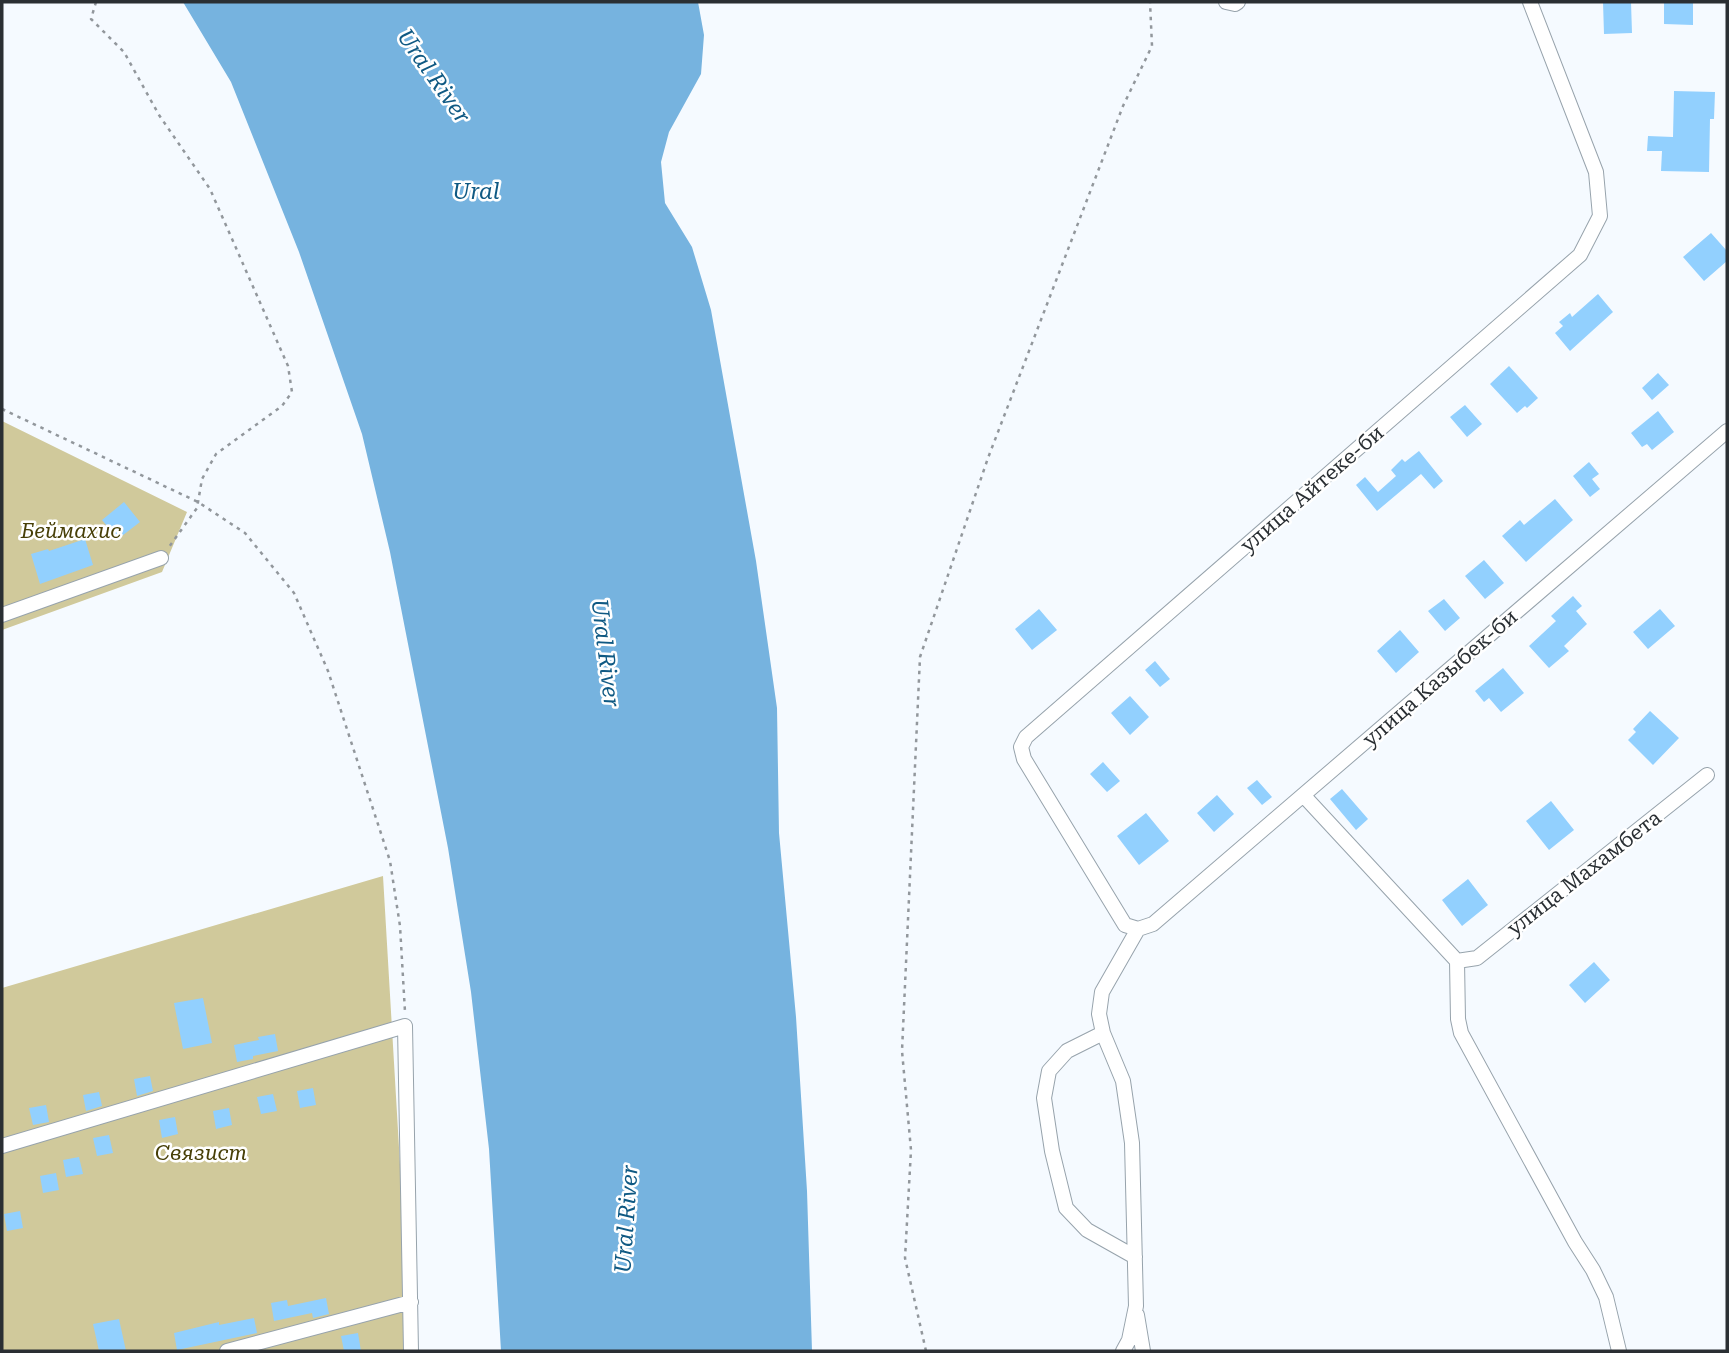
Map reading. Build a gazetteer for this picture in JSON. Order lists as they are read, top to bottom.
{
  "streets": {
    "street": ["улица Айтеке-би", "улица Казыбек-би", "улица Махамбета"]
  },
  "crossings": [
    ["улица Айтеке-би", "улица Казыбек-би"]
  ],
  "water": ["Ural River", "Ural"],
  "parks": ["Беймахис", "Связист"]
}
